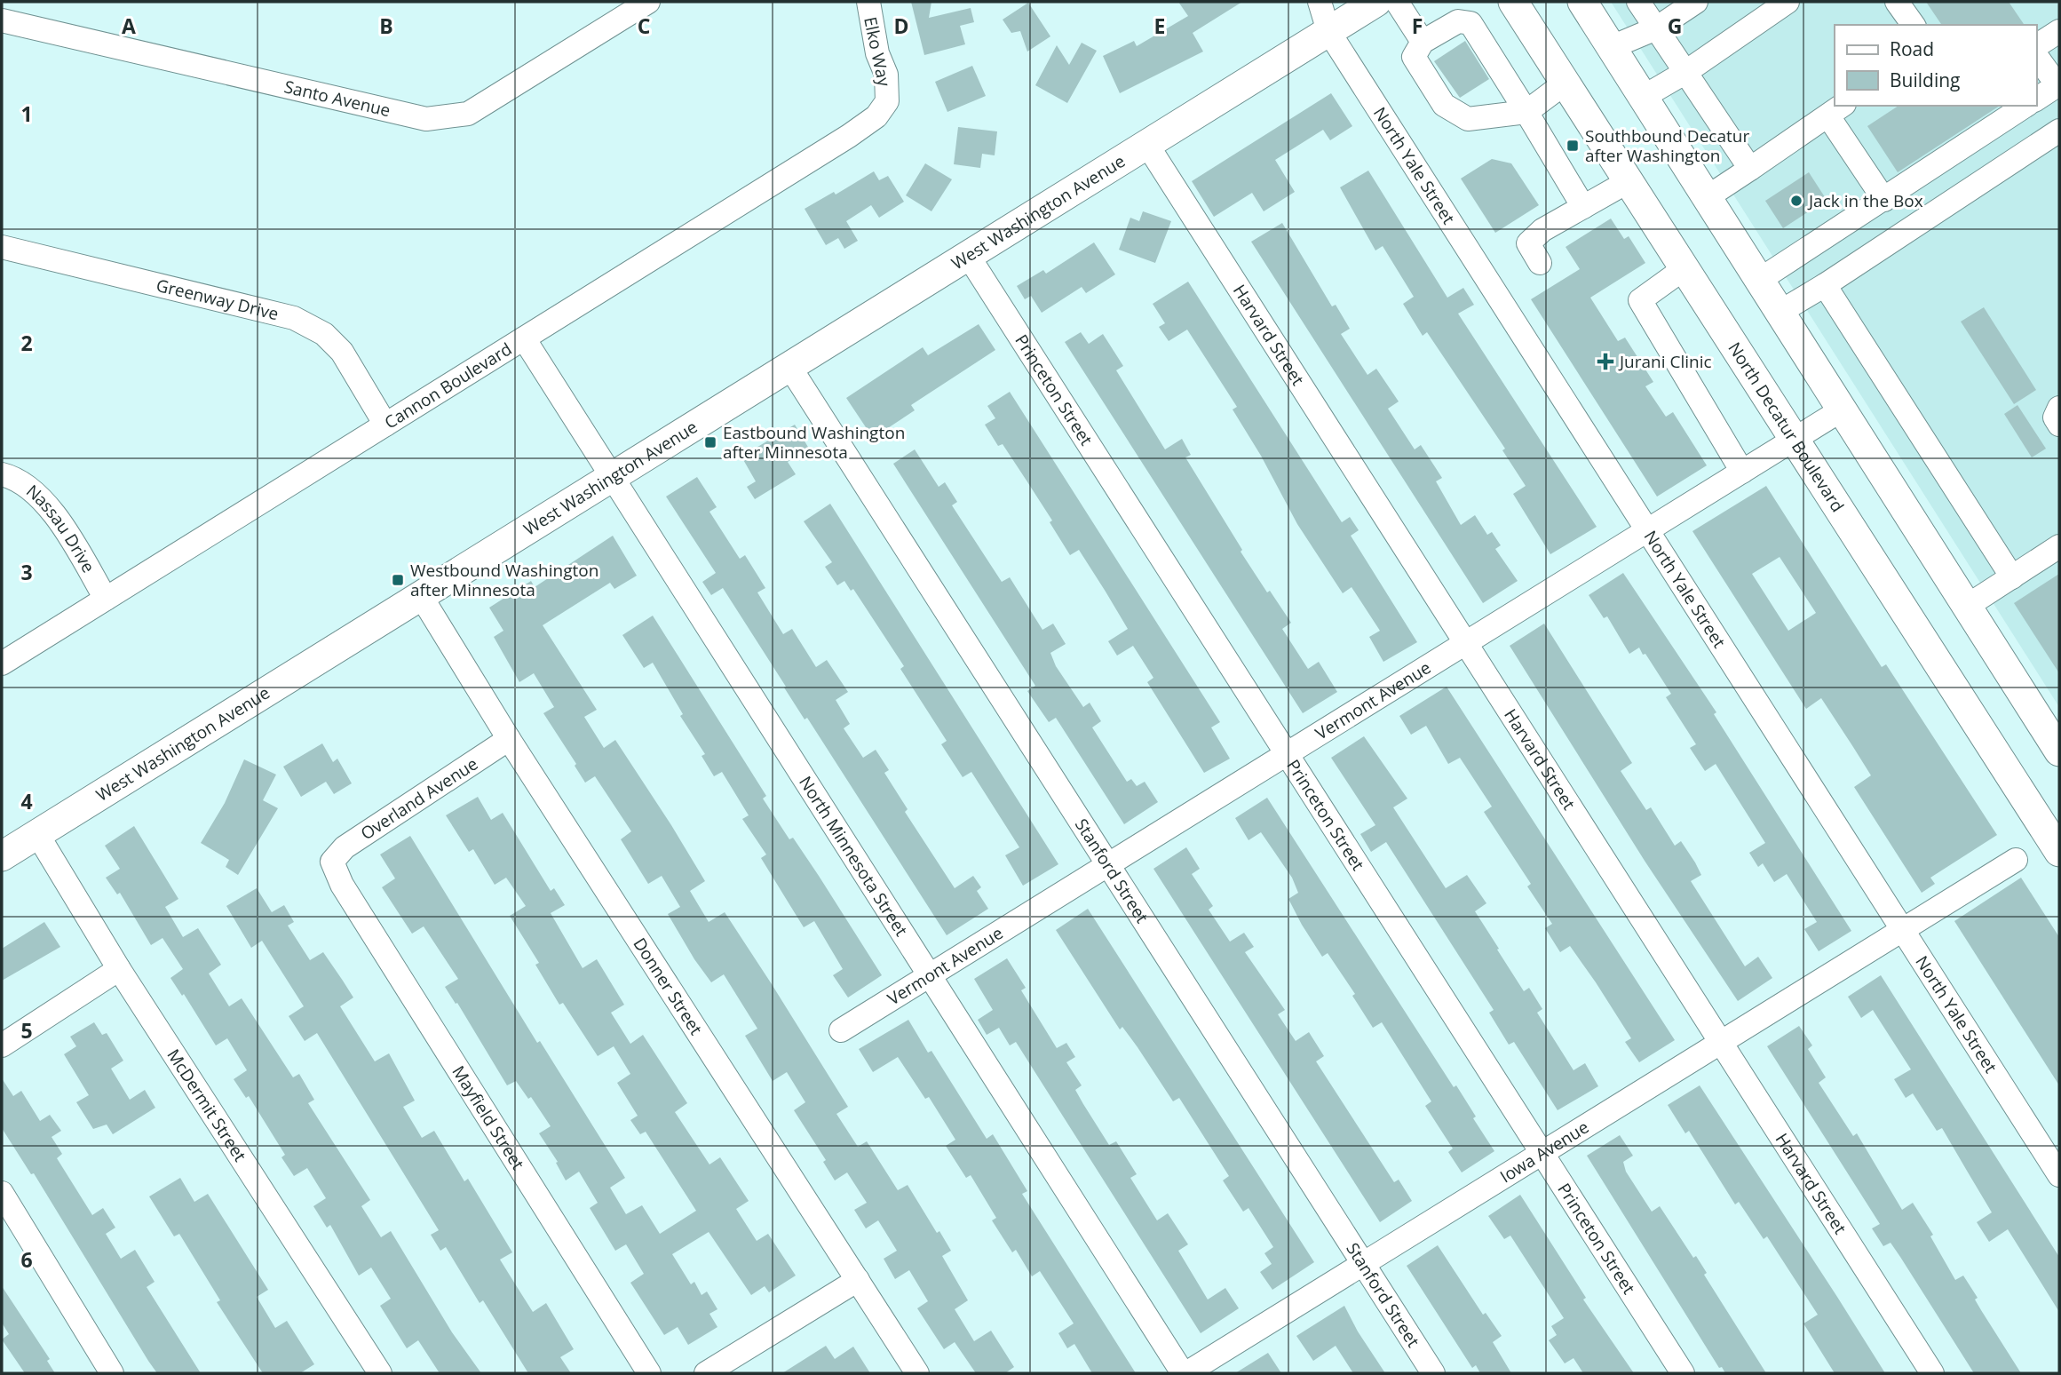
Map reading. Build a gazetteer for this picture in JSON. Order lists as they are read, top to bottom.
{
  "streets": {
    "main road": ["West Washington Avenue", "North Decatur Boulevard"],
    "street": [
      "Elko Way",
      "Santo Avenue",
      "North Yale Street",
      "Greenway Drive",
      "Harvard Street",
      "Cannon Boulevard",
      "Princeton Street",
      "Nassau Drive",
      "Vermont Avenue",
      "Overland Avenue",
      "North Minnesota Street",
      "Stanford Street",
      "Donner Street",
      "McDermit Street",
      "Mayfield Street",
      "Iowa Avenue"
    ]
  },
  "crossings": [
    ["Elko Way", "Cannon Boulevard"],
    ["North Yale Street", "West Washington Avenue"],
    ["North Yale Street", "Vermont Avenue"],
    ["North Yale Street", "Iowa Avenue"],
    ["West Washington Avenue", "Harvard Street"],
    ["West Washington Avenue", "Princeton Street"],
    ["West Washington Avenue", "North Minnesota Street"],
    ["West Washington Avenue", "Stanford Street"],
    ["West Washington Avenue", "Donner Street"],
    ["West Washington Avenue", "McDermit Street"],
    ["Greenway Drive", "Cannon Boulevard"],
    ["Harvard Street", "Vermont Avenue"],
    ["Harvard Street", "Iowa Avenue"],
    ["Cannon Boulevard", "Nassau Drive"],
    ["Cannon Boulevard", "North Minnesota Street"],
    ["Princeton Street", "Vermont Avenue"],
    ["Princeton Street", "Iowa Avenue"],
    ["North Decatur Boulevard", "Vermont Avenue"],
    ["Vermont Avenue", "North Minnesota Street"],
    ["Vermont Avenue", "Stanford Street"],
    ["Overland Avenue", "Donner Street"],
    ["Overland Avenue", "Mayfield Street"],
    ["North Minnesota Street", "Iowa Avenue"],
    ["Stanford Street", "Iowa Avenue"]
  ],
  "places": {
    "transit": ["Southbound Decatur after Washington", "Eastbound Washington after Minnesota", "Westbound Washington after Minnesota"],
    "other": ["Jack in the Box"],
    "health": ["Jurani Clinic"]
  },
  "legend": ["Road", "Building"],
  "grid": {
    "columns": [
      "A",
      "B",
      "C",
      "D",
      "E",
      "F",
      "G"
    ],
    "rows": [
      "1",
      "2",
      "3",
      "4",
      "5",
      "6"
    ]
  }
}
